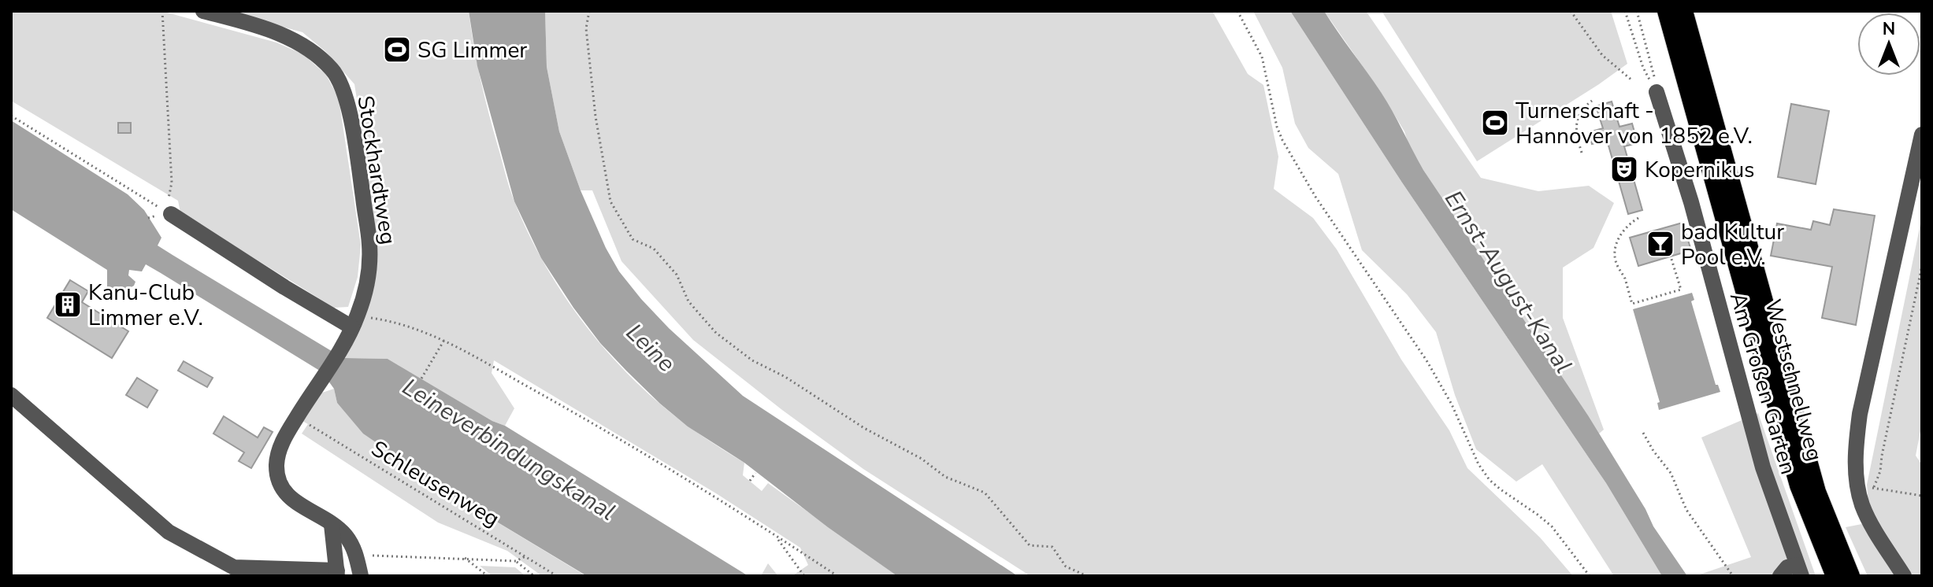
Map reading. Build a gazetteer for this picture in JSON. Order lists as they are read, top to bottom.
{
  "streets": {
    "highway": ["Westschnellweg"],
    "street": ["Stockhardtweg", "Am Großen Garten"],
    "path": ["Schleusenweg"]
  },
  "crossings": [
    ["Stockhardtweg", "Schleusenweg"]
  ],
  "water": ["Ernst-August-Kanal", "Leine", "Leineverbindungskanal"],
  "places": {
    "sports": ["SG Limmer", "Turnerschaft - Hannover von 1852 e.V."],
    "theatre": ["Kopernikus"],
    "bar": ["bad Kultur Pool e.V."],
    "building": ["Kanu-Club Limmer e.V."]
  },
  "north": "top"
}
